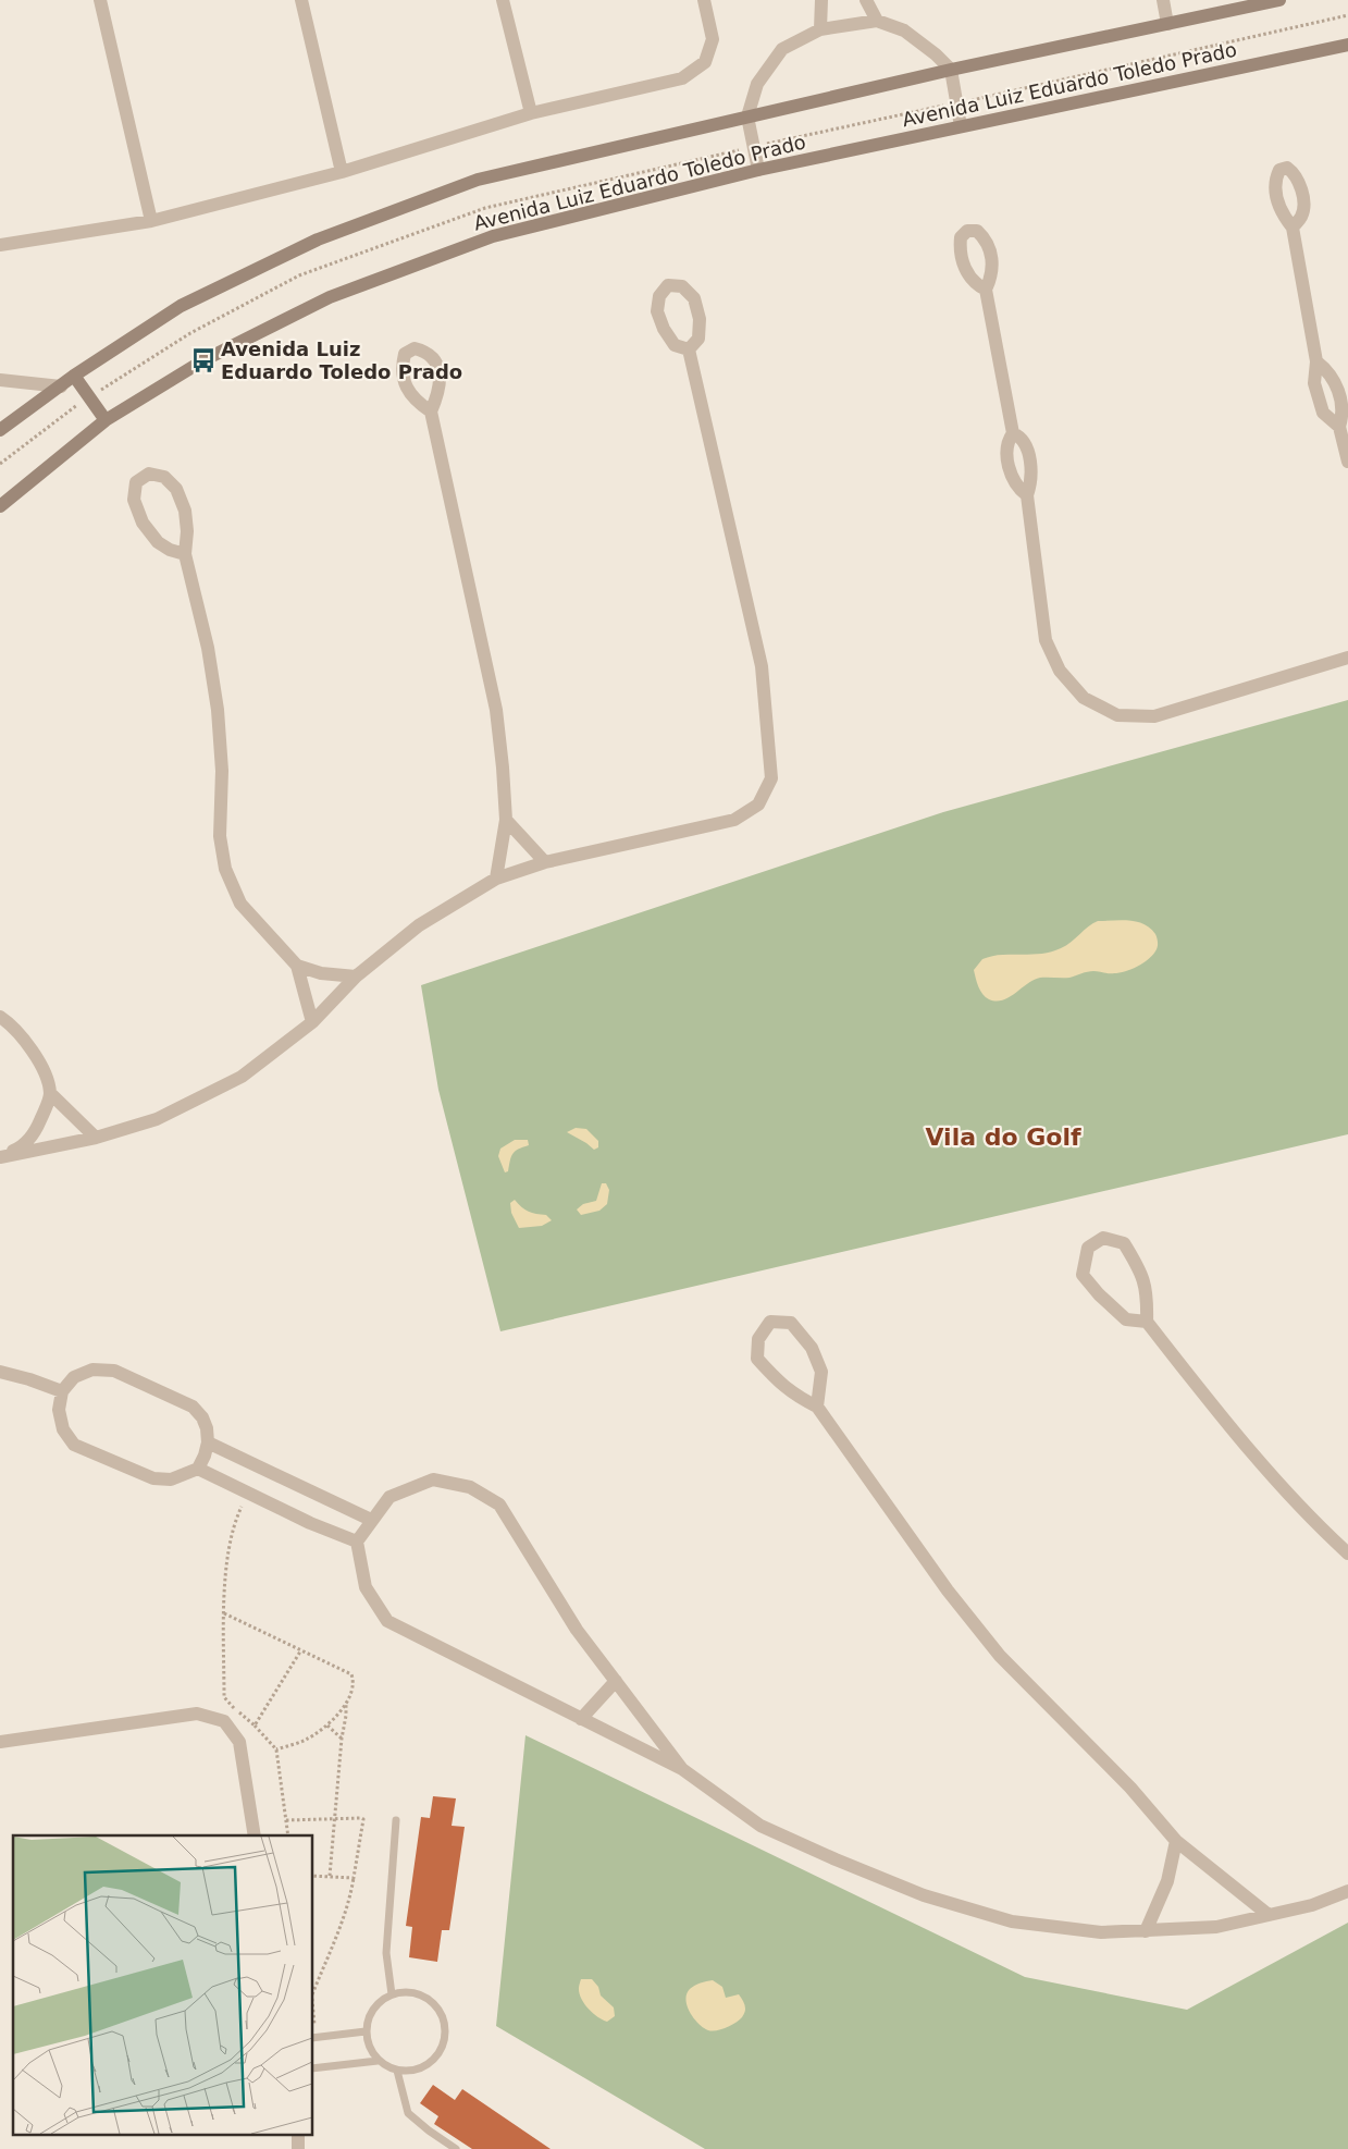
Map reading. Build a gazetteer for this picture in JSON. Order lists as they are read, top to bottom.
{
  "streets": {
    "main road": ["Avenida Luiz Eduardo Toledo Prado"]
  },
  "districts": ["Vila do Golf"],
  "places": {
    "bus stop": ["Avenida Luiz Eduardo Toledo Prado"]
  }
}
